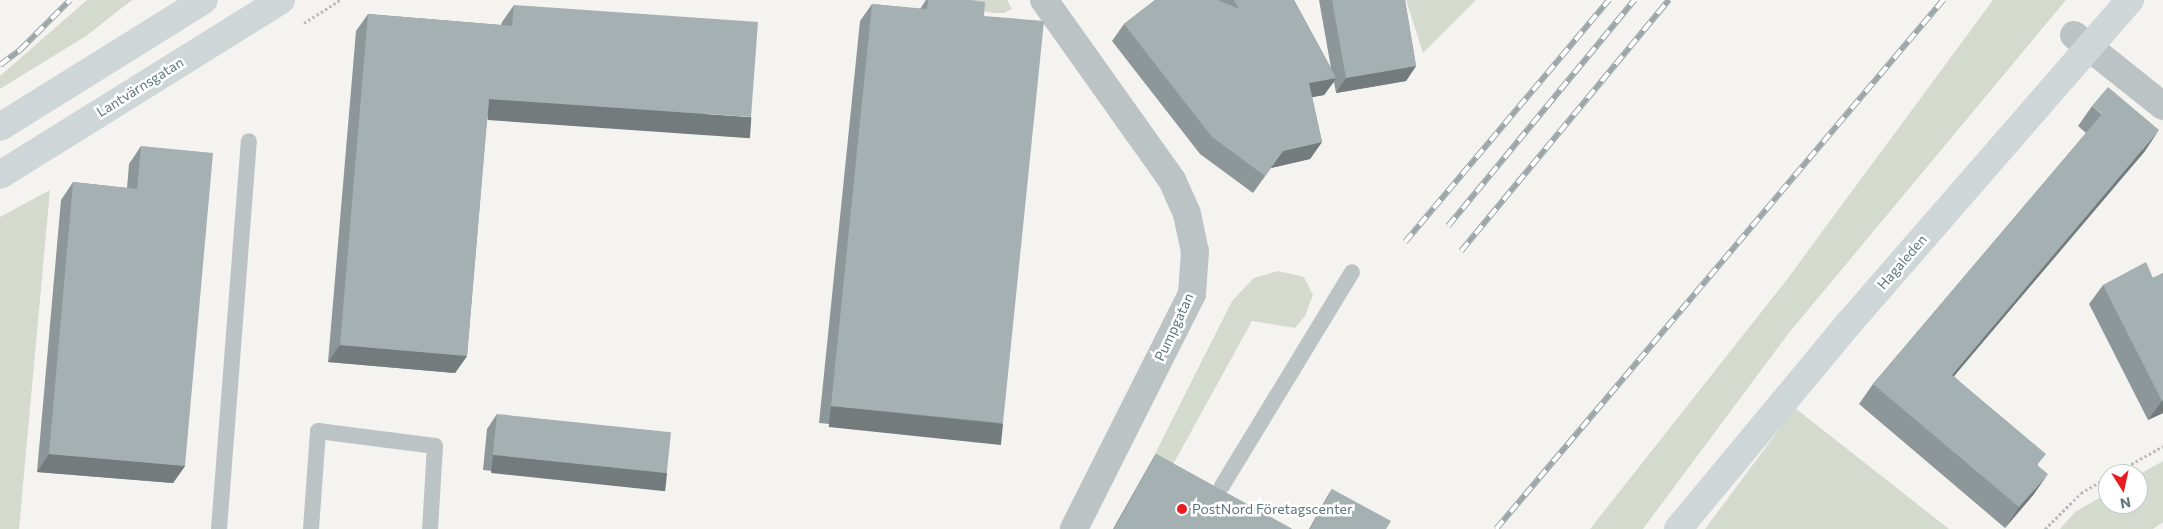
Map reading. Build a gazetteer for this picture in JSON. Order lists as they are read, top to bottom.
{
  "streets": {
    "street": ["Lantvärnsgatan", "Hagaleden", "Pumpgatan"]
  },
  "places": ["PostNord Företagscenter"],
  "north": "bottom"
}
